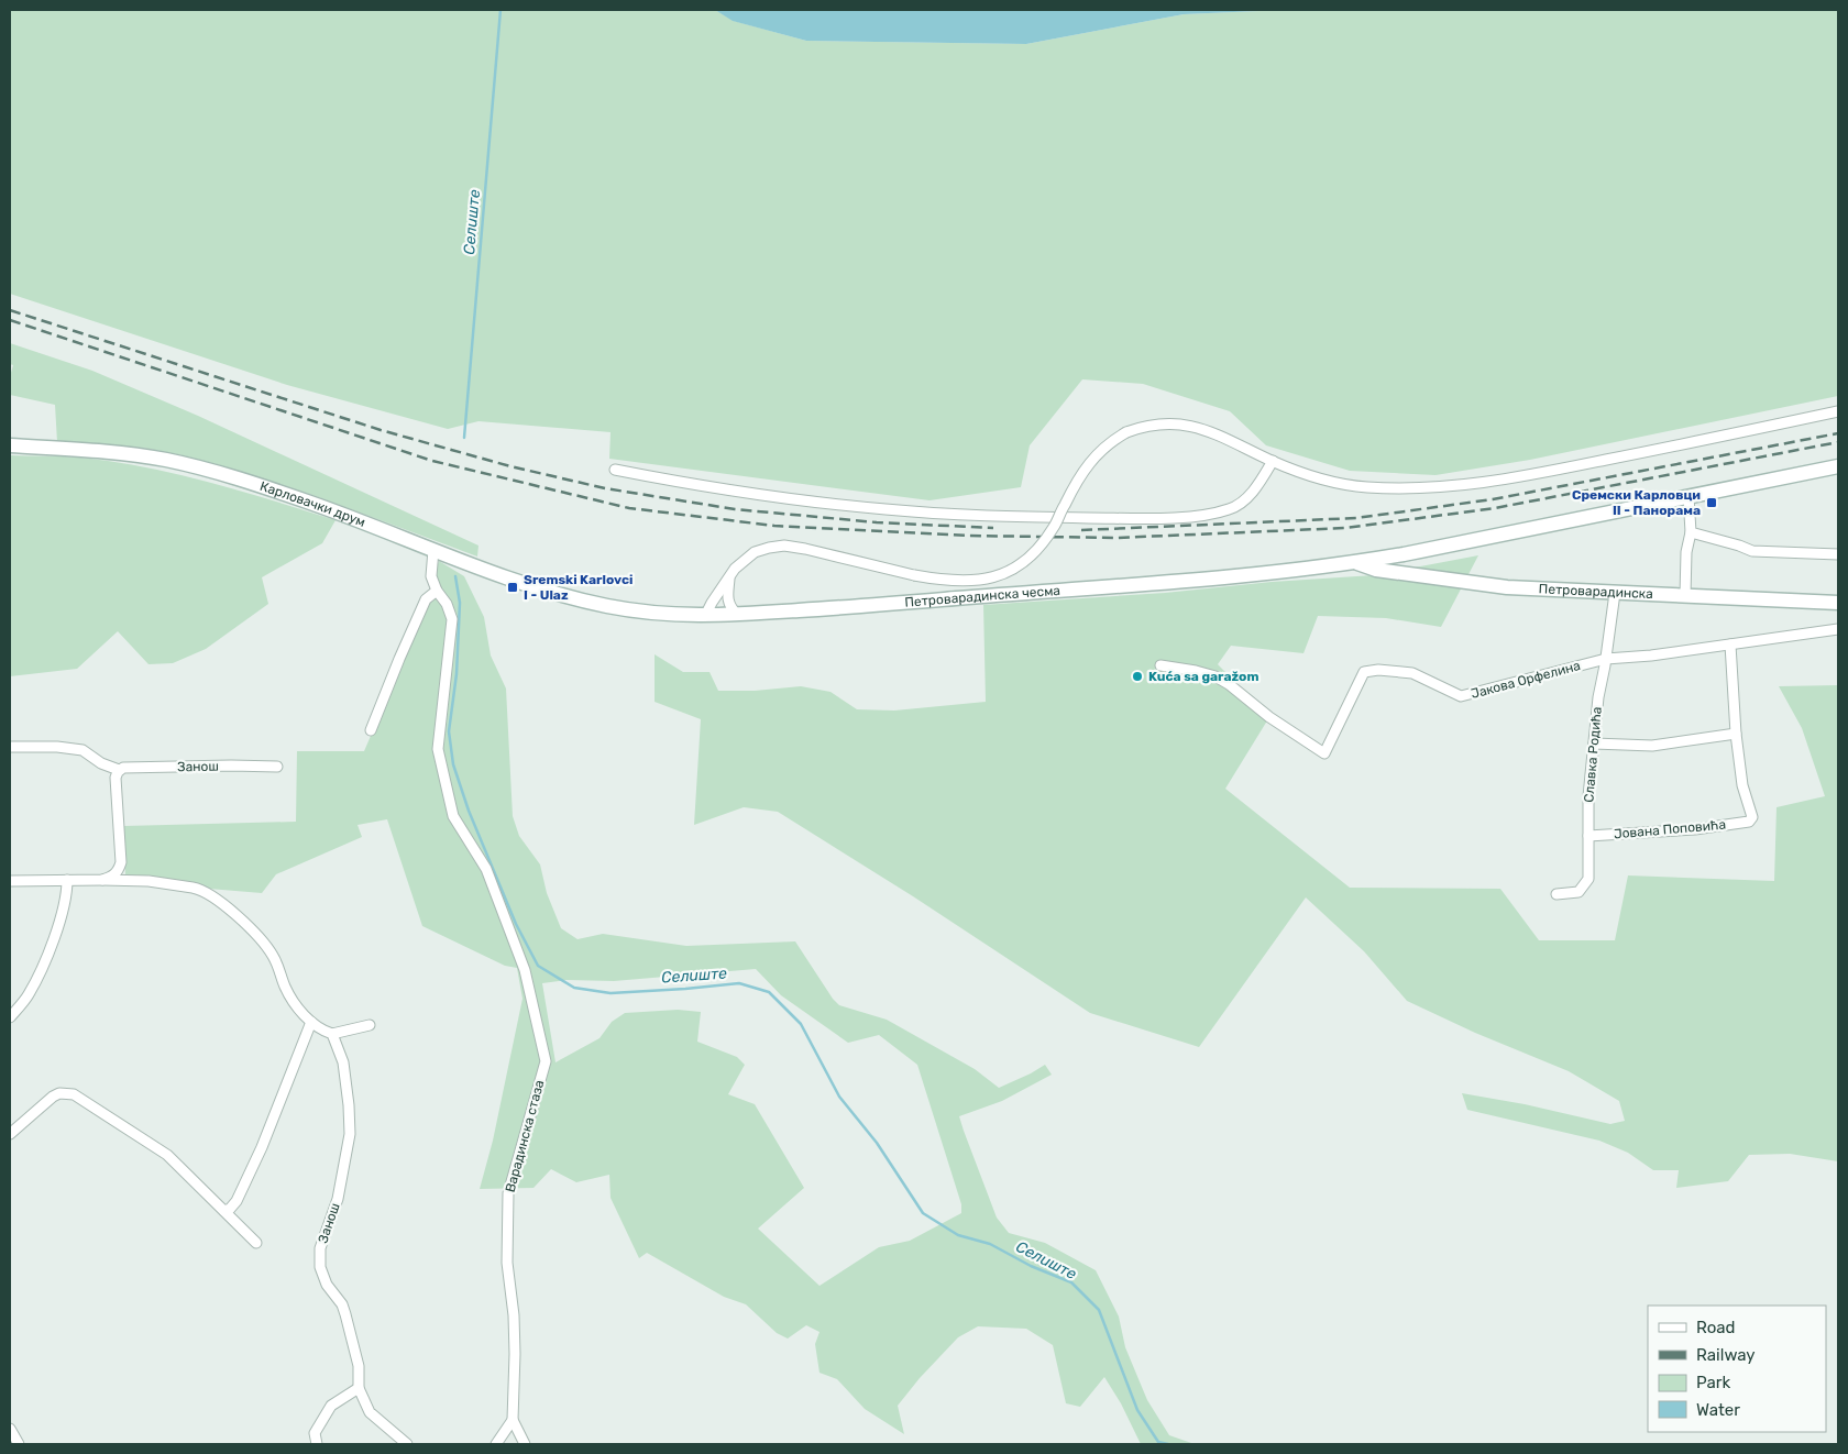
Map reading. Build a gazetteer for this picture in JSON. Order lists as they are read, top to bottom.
{
  "streets": {
    "main road": ["Карловачки друм", "Петроварадинска", "Петроварадинска чесма"],
    "street": [
      "Јакова Орфелина",
      "Славка Родића",
      "Занош",
      "Јована Поповића",
      "Варадинска стаза"
    ]
  },
  "crossings": [
    ["Карловачки друм", "Петроварадинска чесма"],
    ["Петроварадинска", "Петроварадинска чесма"],
    ["Петроварадинска", "Славка Родића"],
    ["Јакова Орфелина", "Славка Родића"],
    ["Славка Родића", "Јована Поповића"]
  ],
  "water": ["Селиште"],
  "places": {
    "transit": ["Сремски Карловци II - Панорама", "Sremski Karlovci I - Ulaz"],
    "other": ["Kuća sa garažom"]
  },
  "legend": [
    "Road",
    "Railway",
    "Park",
    "Water"
  ]
}
